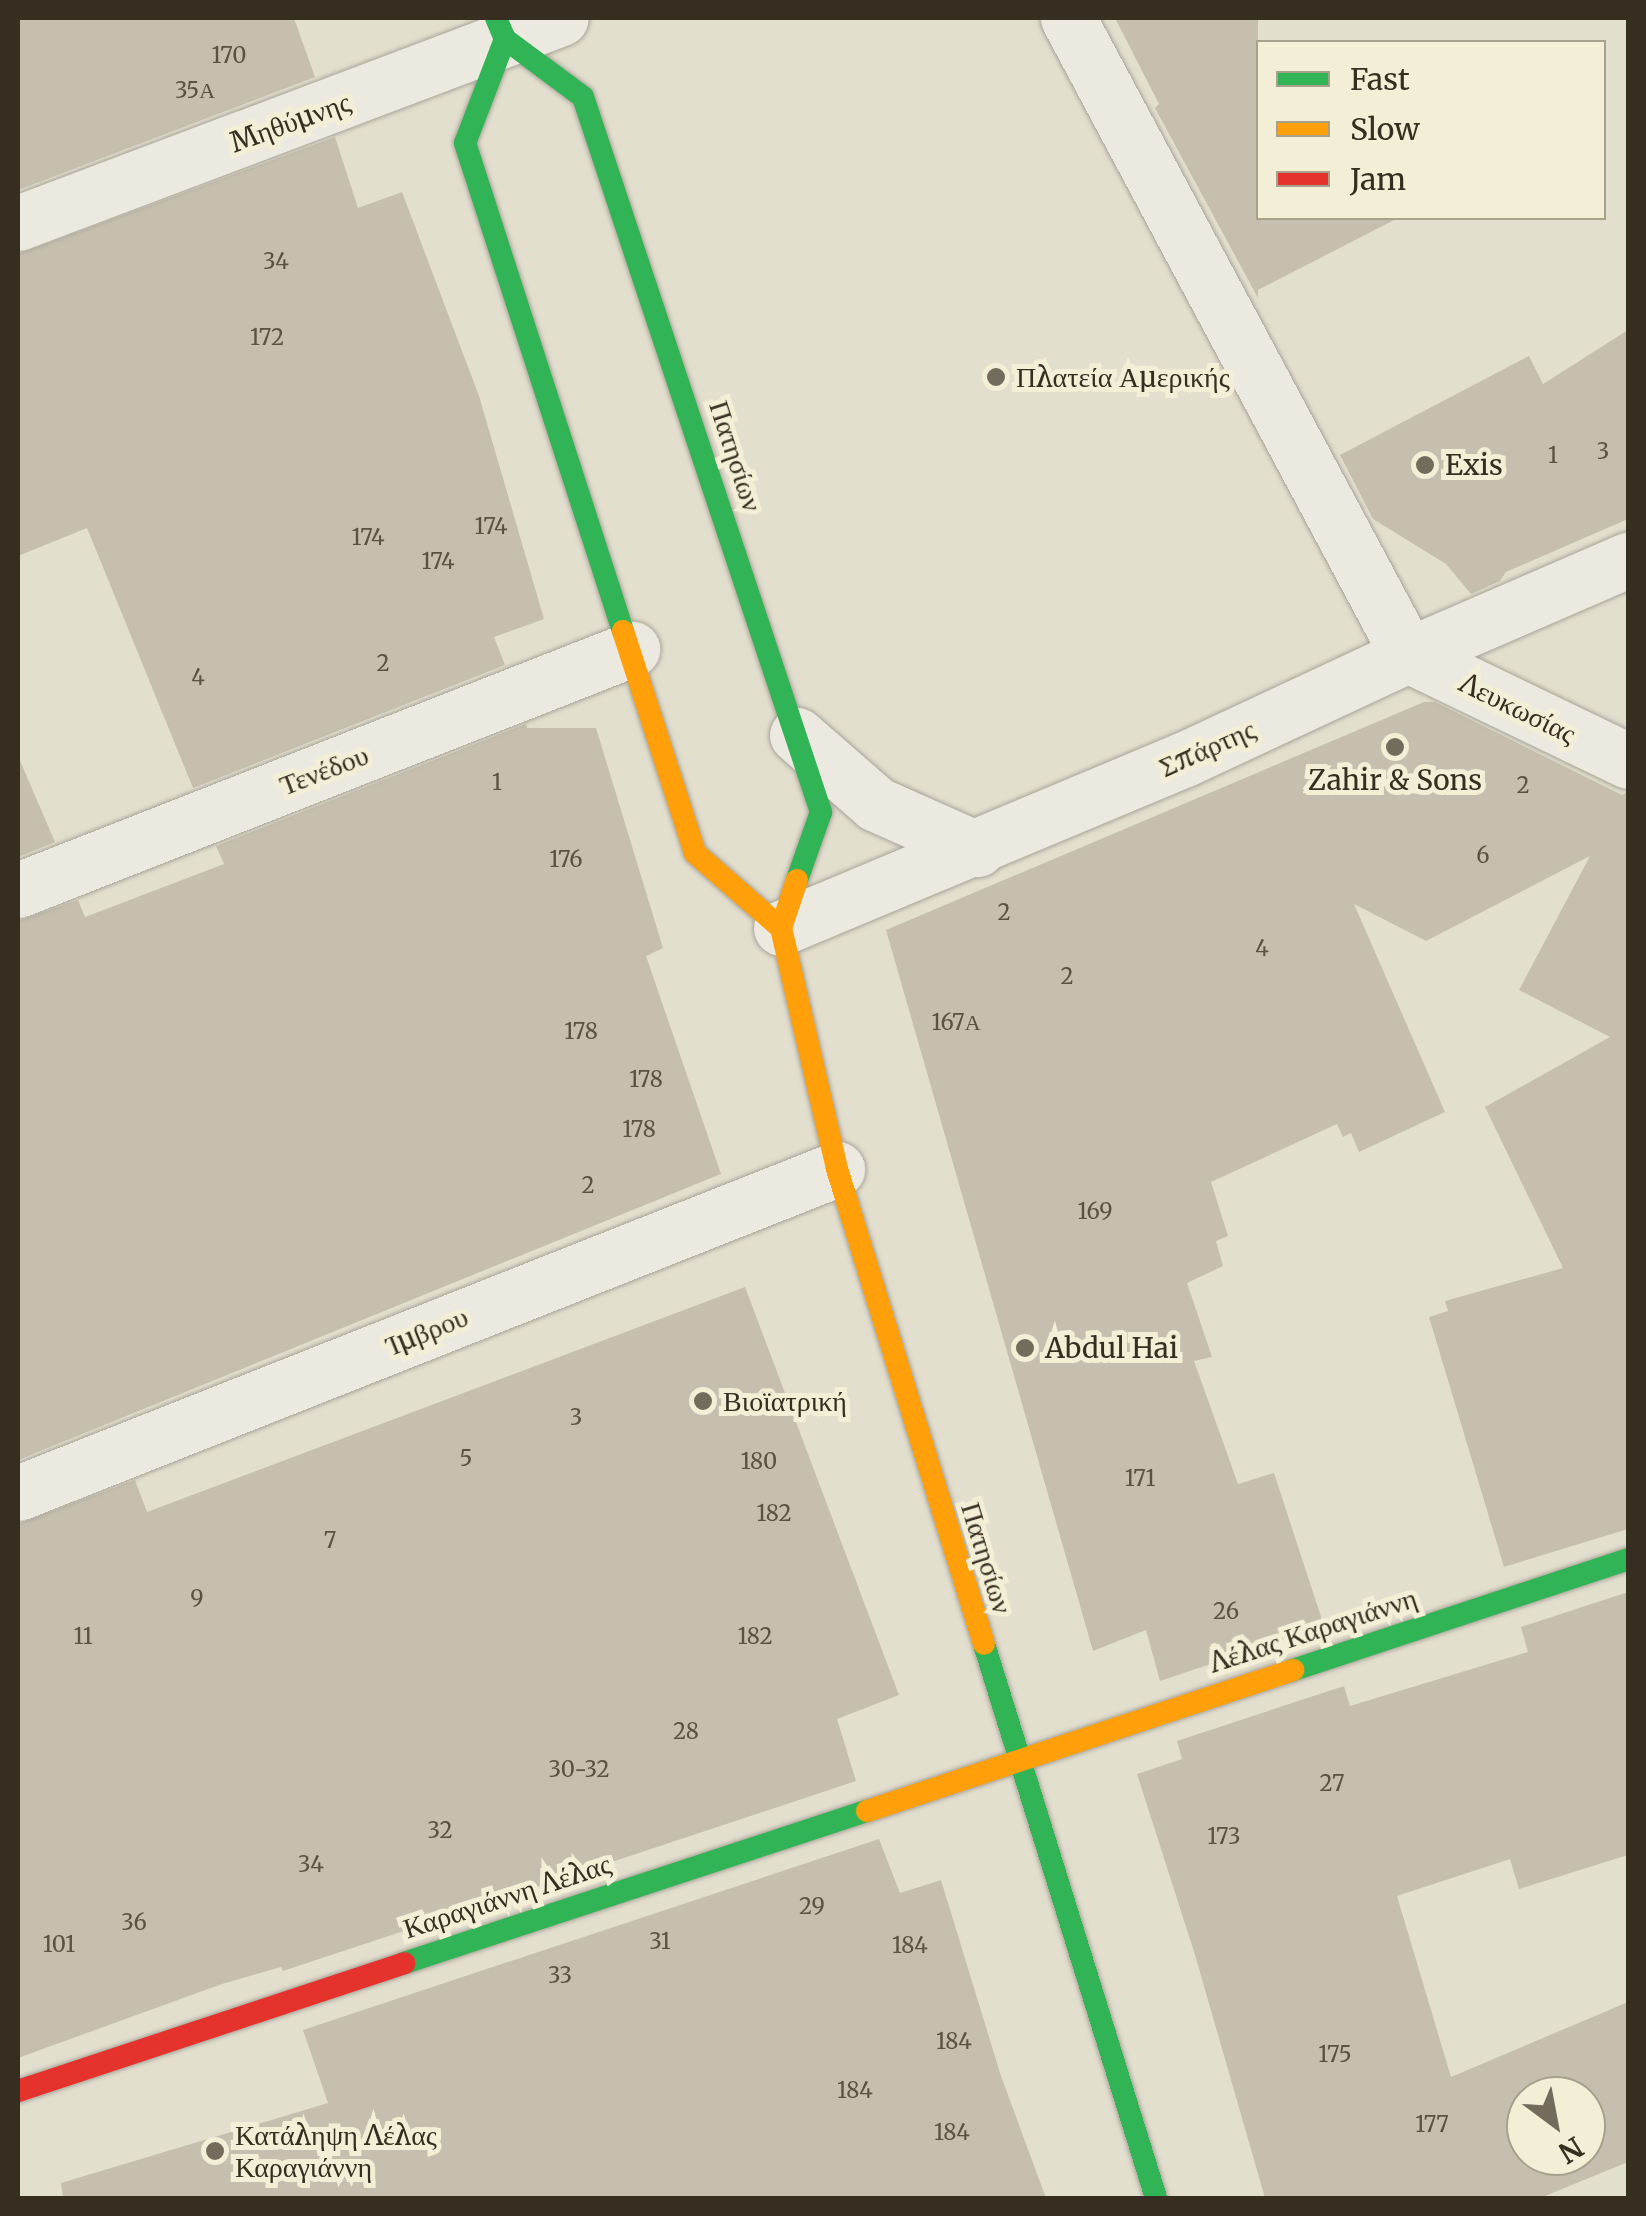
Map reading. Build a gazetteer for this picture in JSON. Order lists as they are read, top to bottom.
{
  "streets": {
    "main road": ["Πατησίων", "Λέλας Καραγιάννη", "Καραγιάννη Λέλας"],
    "street": [
      "Μηθύμνης",
      "Λευκωσίας",
      "Σπάρτης",
      "Τενέδου",
      "Ίμβρου"
    ]
  },
  "crossings": [
    ["Μηθύμνης", "Πατησίων"],
    ["Πατησίων", "Σπάρτης"],
    ["Πατησίων", "Ίμβρου"],
    ["Πατησίων", "Λέλας Καραγιάννη"],
    ["Πατησίων", "Καραγιάννη Λέλας"],
    ["Λευκωσίας", "Σπάρτης"],
    ["Λέλας Καραγιάννη", "Καραγιάννη Λέλας"]
  ],
  "places": [
    "Πλατεία Αμερικής",
    "Exis",
    "Zahir & Sons",
    "Abdul Hai",
    "Βιοϊατρική",
    "Κατάληψη Λέλας Καραγιάννη"
  ],
  "house_numbers": [
    "170",
    "35Α",
    "34",
    "172",
    "3",
    "1",
    "174",
    "174",
    "174",
    "2",
    "4",
    "1",
    "2",
    "6",
    "176",
    "2",
    "4",
    "2",
    "167Α",
    "178",
    "178",
    "178",
    "2",
    "169",
    "3",
    "5",
    "180",
    "171",
    "182",
    "7",
    "9",
    "26",
    "11",
    "182",
    "28",
    "30-32",
    "27",
    "32",
    "173",
    "34",
    "29",
    "36",
    "31",
    "101",
    "184",
    "33",
    "184",
    "175",
    "184",
    "177",
    "184"
  ],
  "legend": ["Fast", "Slow", "Jam"],
  "north": "bottom right"
}
